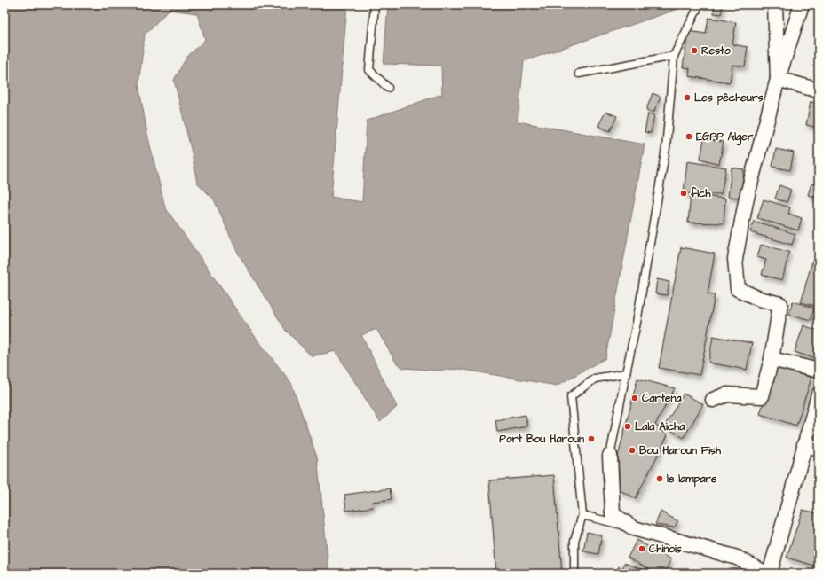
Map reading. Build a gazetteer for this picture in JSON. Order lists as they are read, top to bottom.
{
  "places": [
    "Resto",
    "Les pêcheurs",
    "EGPP Alger",
    "fich",
    "Cartena",
    "Lala Aicha",
    "Port Bou Haroun",
    "Bou Haroun Fish",
    "le lampare",
    "Chinois"
  ]
}
